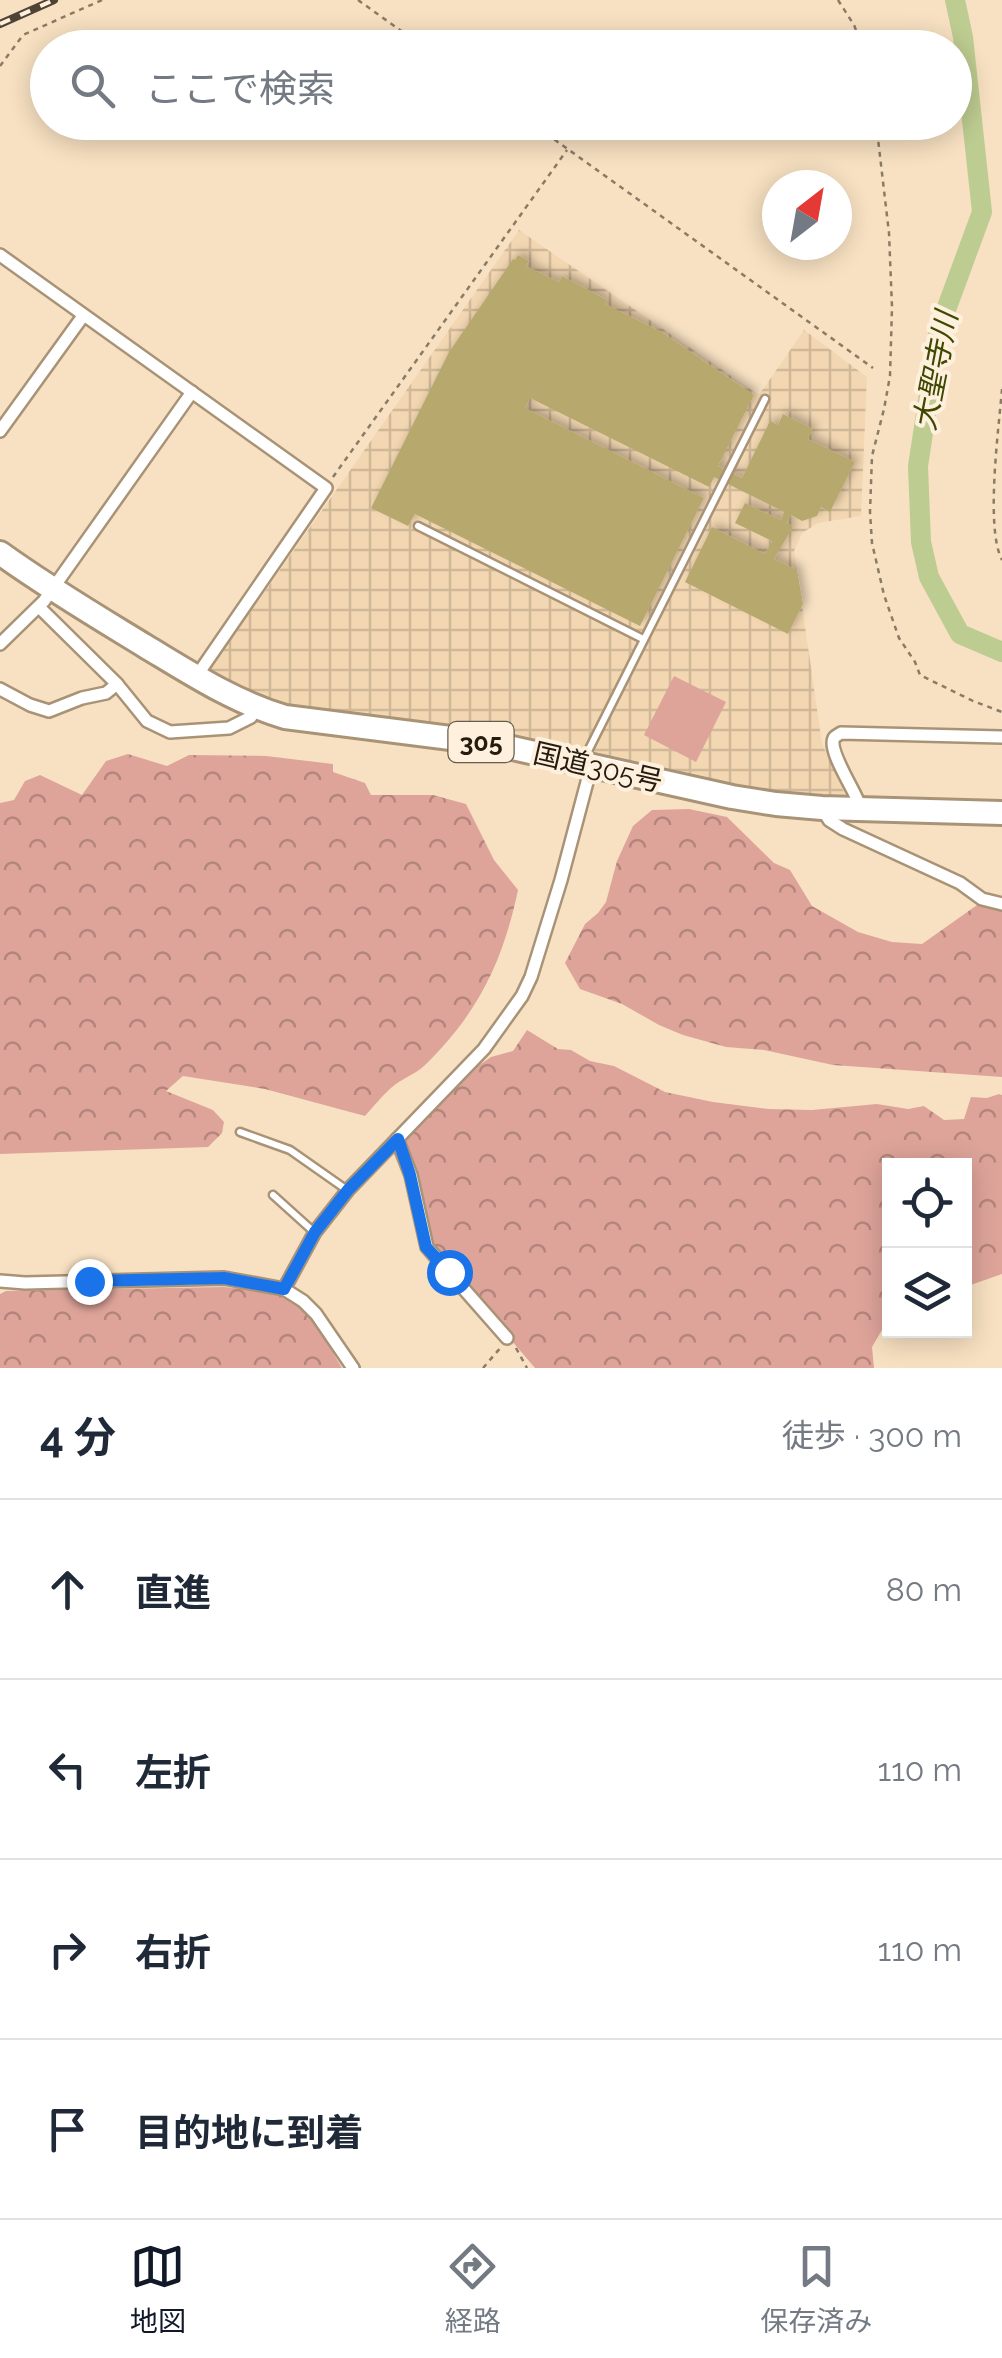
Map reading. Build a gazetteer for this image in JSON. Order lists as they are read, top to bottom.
{
  "streets": {
    "highway": ["305", "国道305号"]
  },
  "water": ["大聖寺川"],
  "north": "top right",
  "page": {
    "search": "ここで検索",
    "heading": ["4 分", "徒歩 · 300 m"],
    "list": [
      ["直進", "80 m"],
      ["左折", "110 m"],
      ["右折", "110 m"],
      "目的地に到着"
    ],
    "nav": ["地図", "経路", "保存済み"]
  }
}
